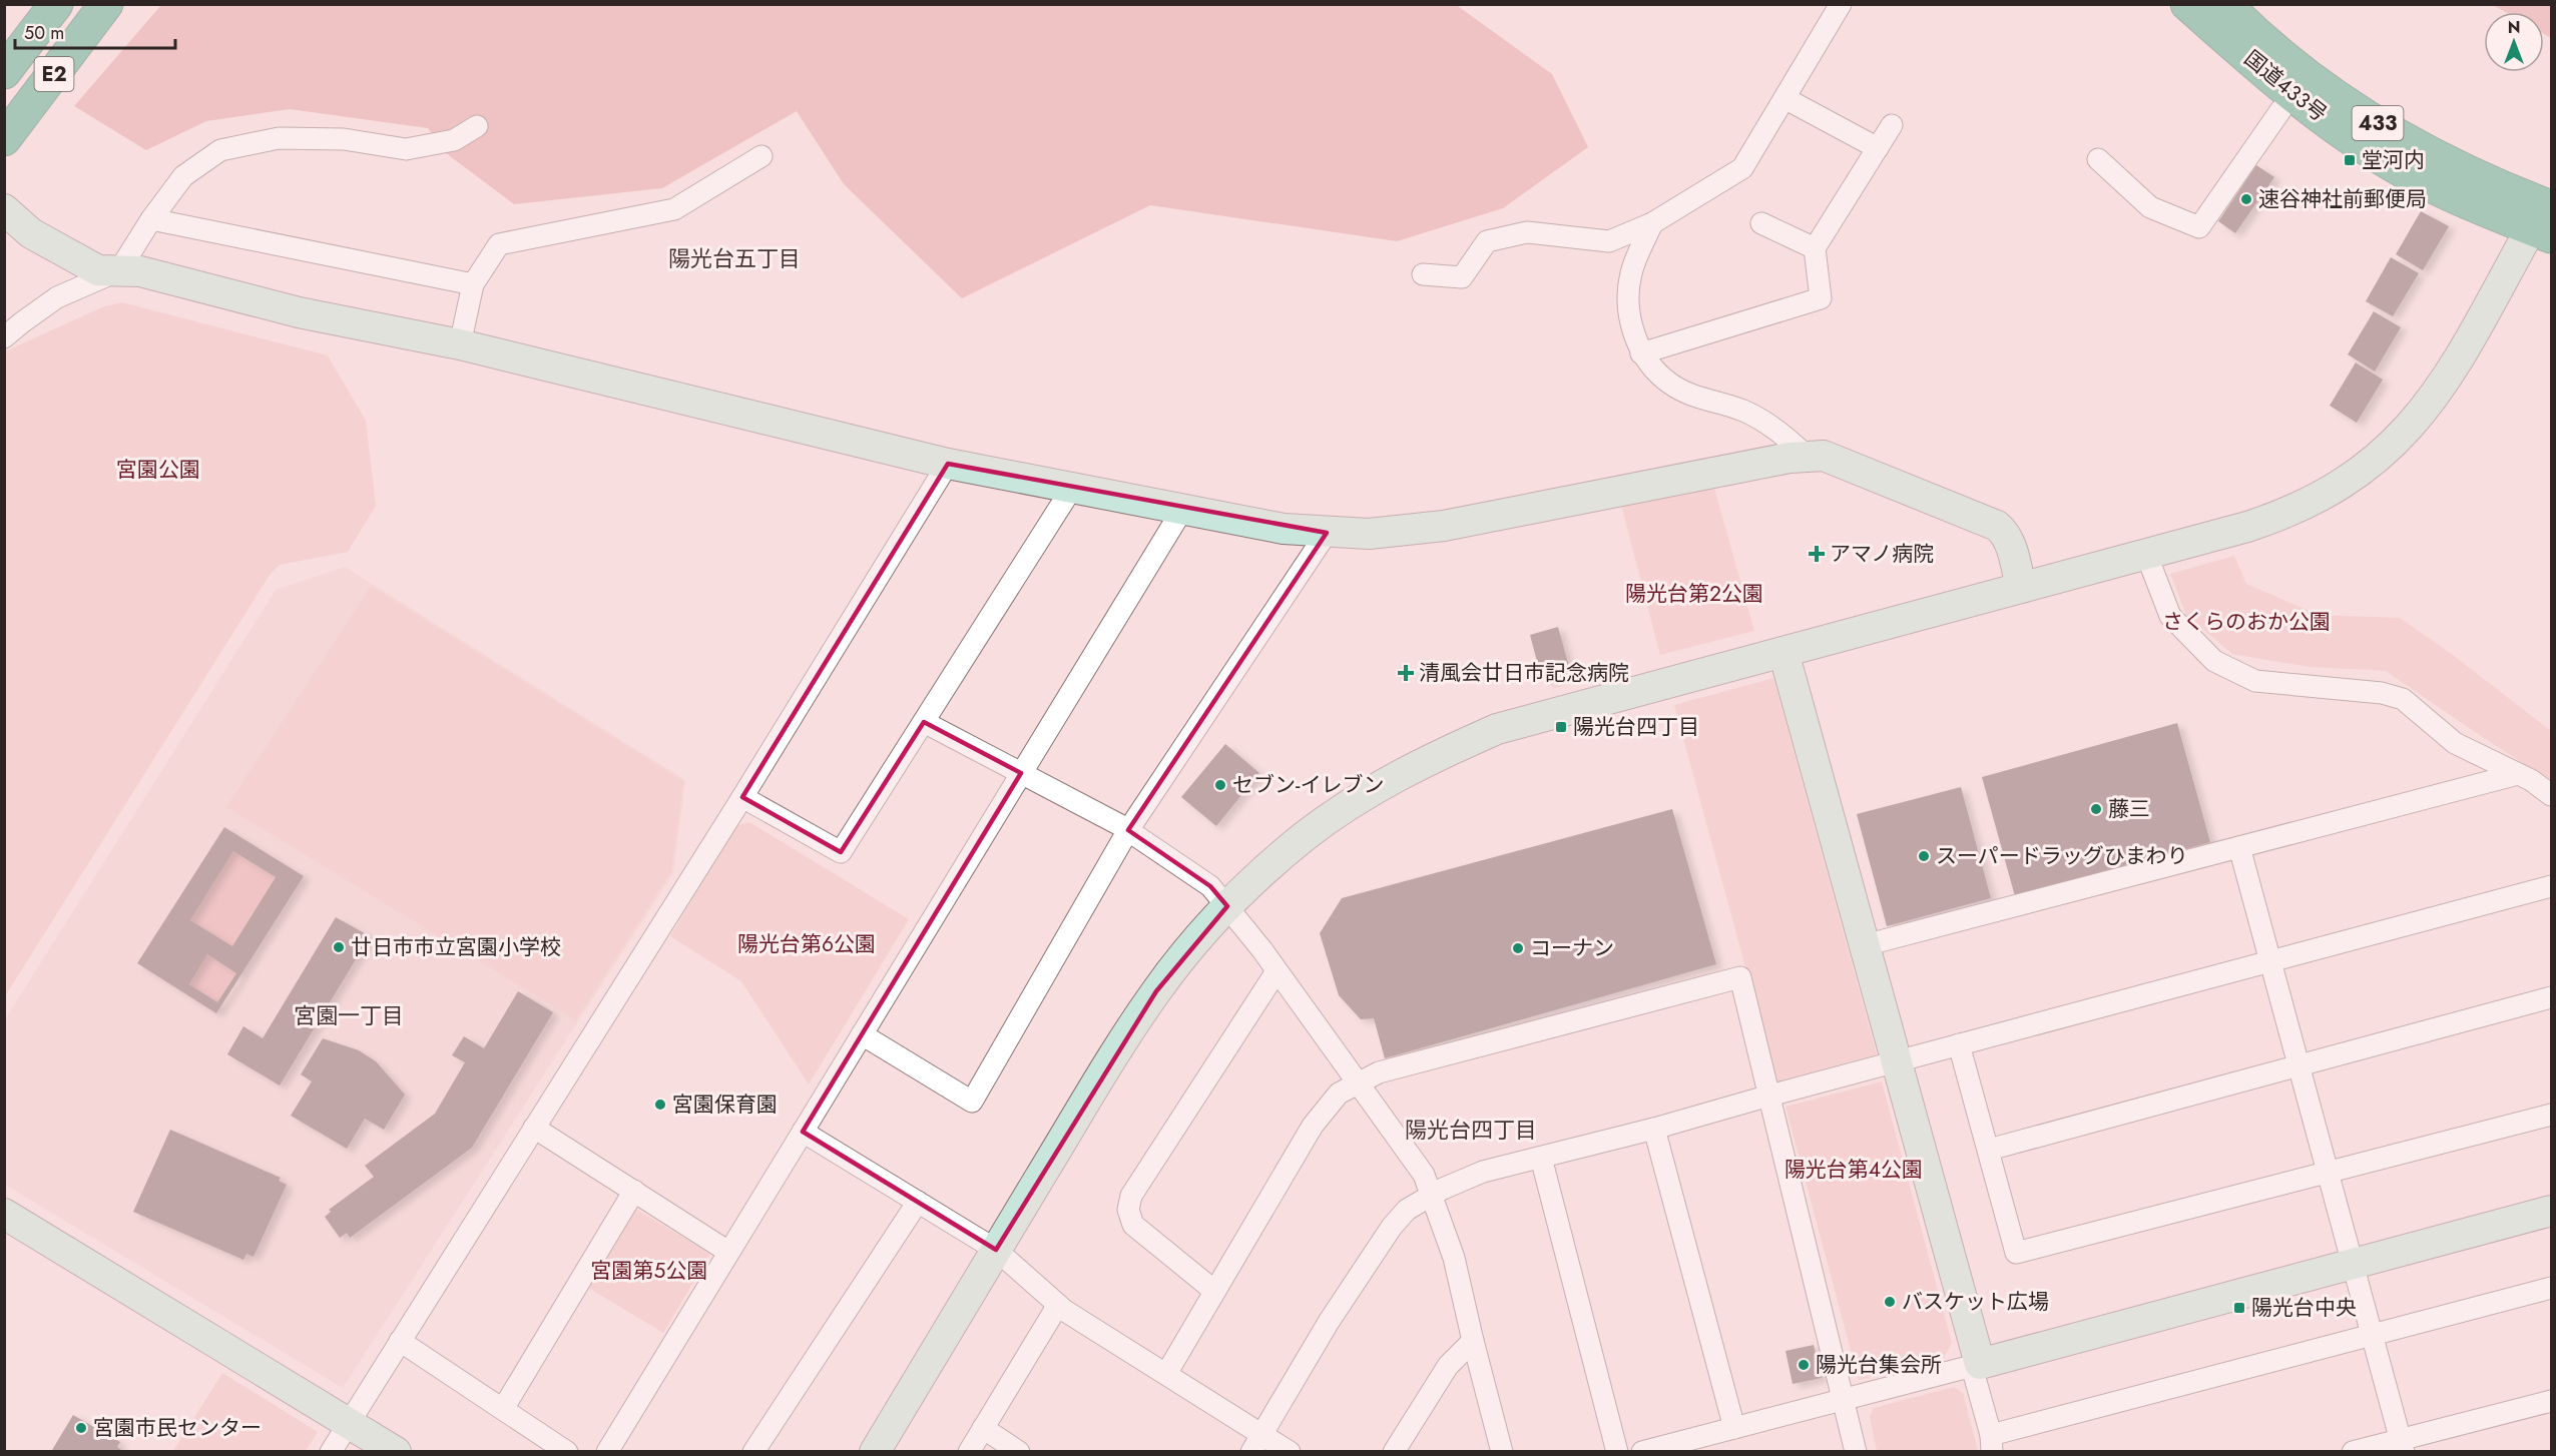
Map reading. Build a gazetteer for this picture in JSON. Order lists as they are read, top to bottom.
{
  "streets": {
    "highway": ["E2", "国道433号", "433"]
  },
  "districts": ["陽光台五丁目", "宮園一丁目", "陽光台四丁目"],
  "parks": [
    "宮園公園",
    "陽光台第2公園",
    "さくらのおか公園",
    "陽光台第6公園",
    "陽光台第4公園",
    "宮園第5公園"
  ],
  "places": {
    "transit": ["堂河内", "陽光台四丁目", "陽光台中央"],
    "other": [
      "速谷神社前郵便局",
      "セブン-イレブン",
      "藤三",
      "スーパードラッグひまわり",
      "廿日市市立宮園小学校",
      "コーナン",
      "宮園保育園",
      "バスケット広場",
      "陽光台集会所",
      "宮園市民センター"
    ],
    "health": ["アマノ病院", "清風会廿日市記念病院"]
  },
  "scale_bar": "50 m",
  "north": "top"
}
